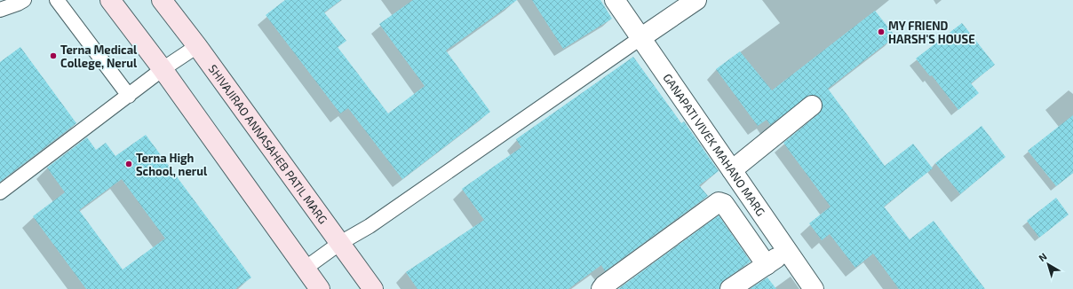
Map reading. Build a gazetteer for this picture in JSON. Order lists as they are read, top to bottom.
{
  "streets": {
    "main road": ["SHIVAJIRAO ANNASAHEB PATIL MARG"],
    "street": ["GANAPATI VIVEK MAHANO MARG"]
  },
  "places": ["MY FRIEND HARSH'S HOUSE", "Terna Medical College, Nerul", "Terna High School, nerul"],
  "north": "top left"
}
